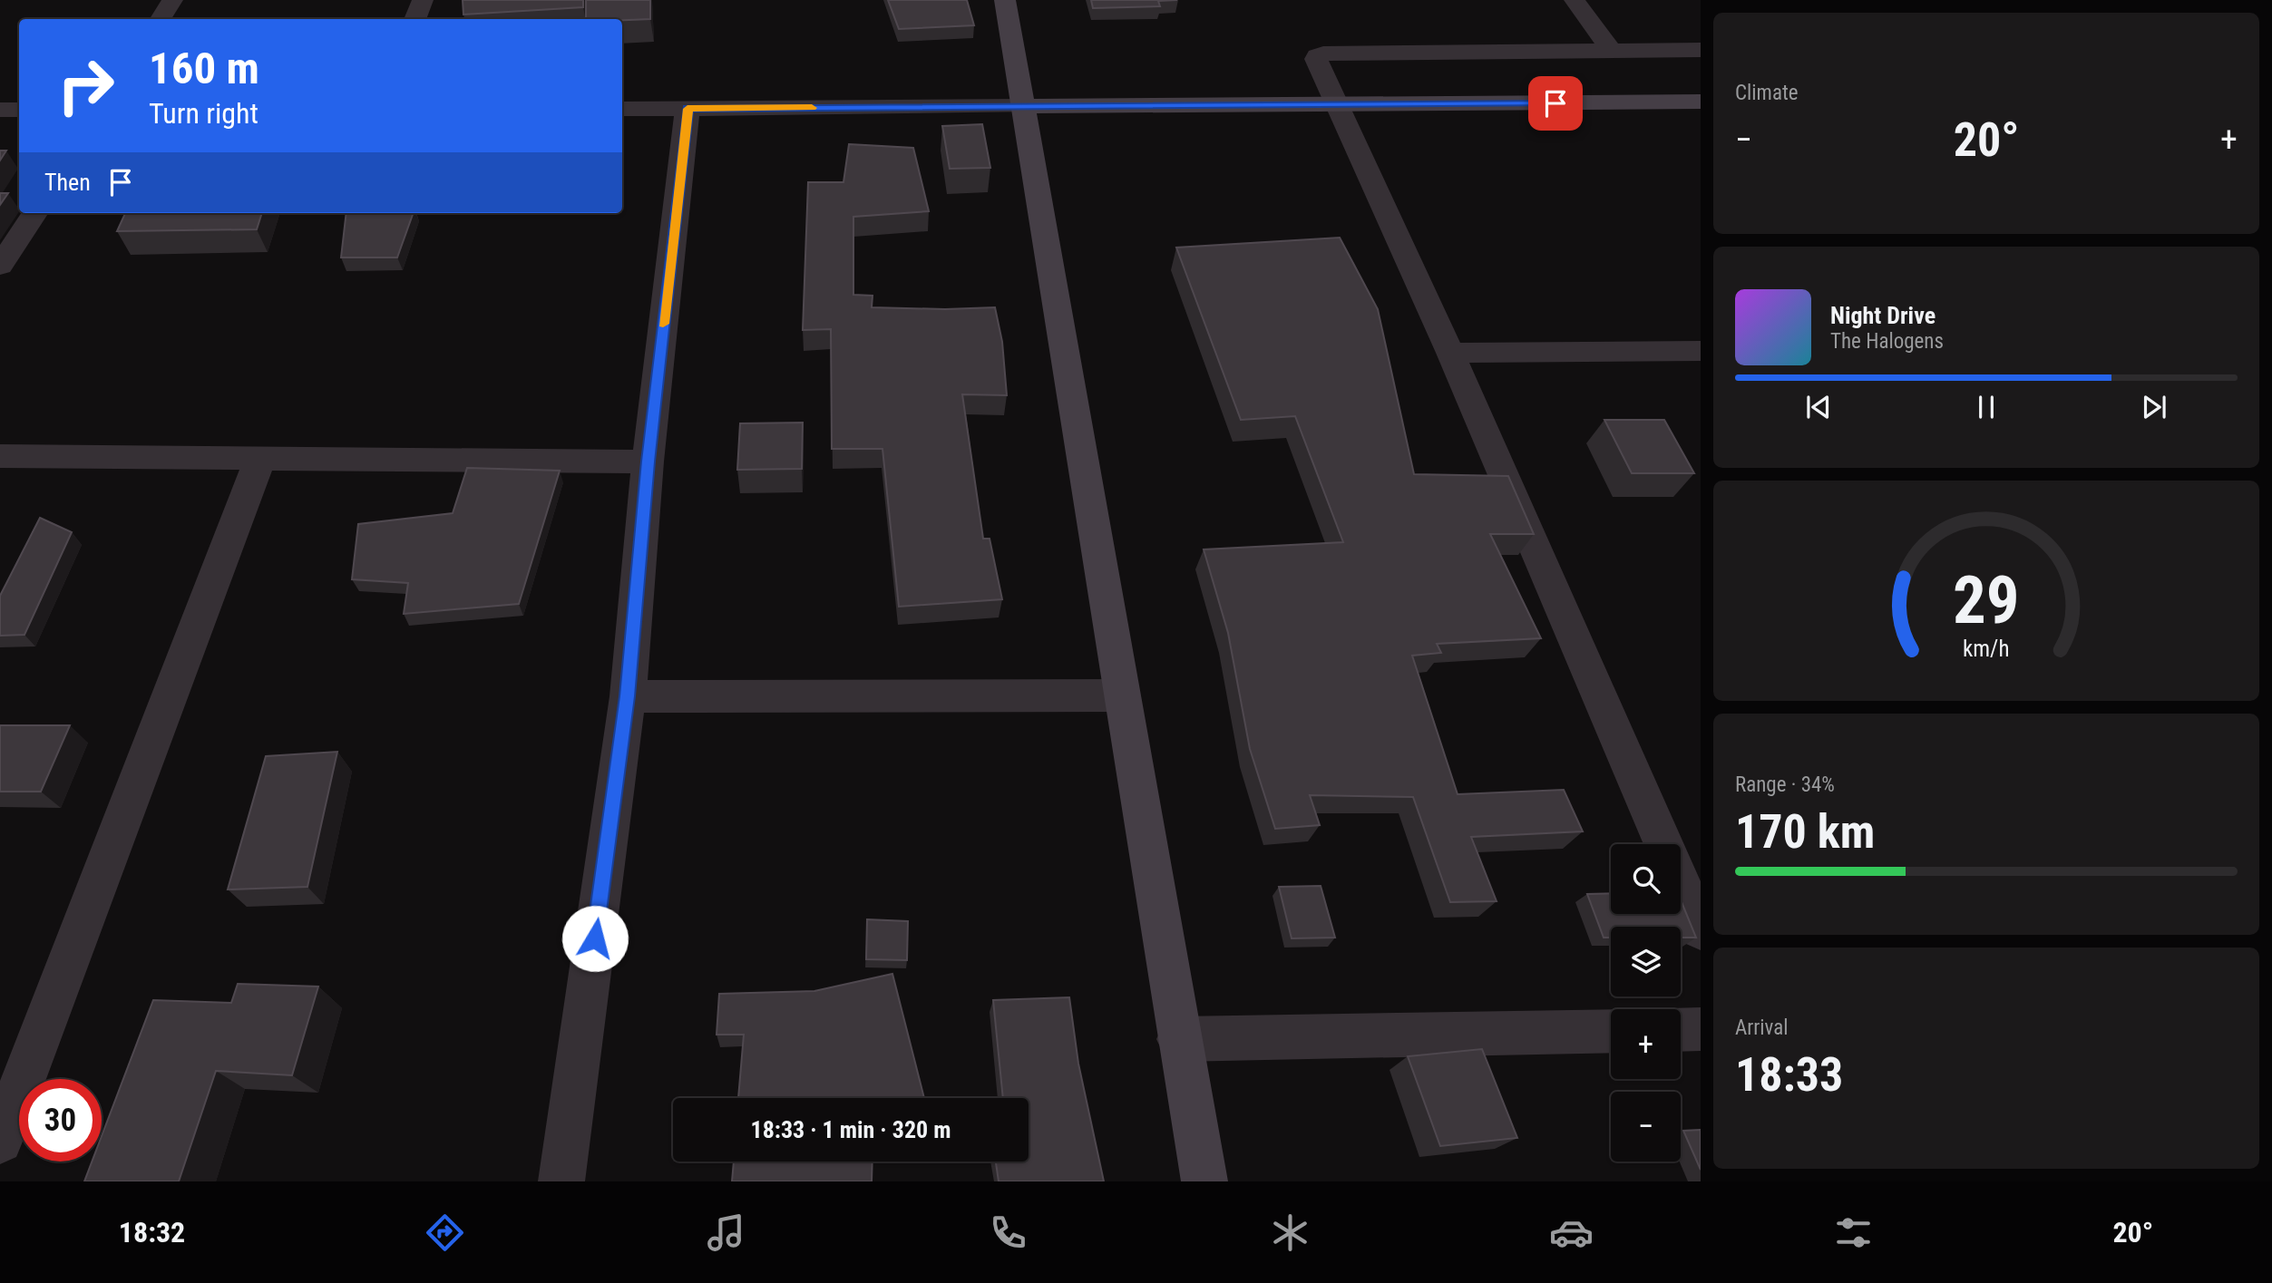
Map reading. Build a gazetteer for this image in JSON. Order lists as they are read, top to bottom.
{
  "page": {
    "tile": [
      "Climate",
      ["Range · 34%", "170 km"],
      ["Arrival", "18:33"]
    ],
    "turn": ["160 m", "Turn right"],
    "heat": ["−", "20°", "+"],
    "then": "Then",
    "song": ["Night Drive", "The Halogens"],
    "map_buttons": ["+", "−"],
    "limit": "30",
    "trip": "18:33 · 1 min · 320 m",
    "tabs": ["18:32", "20°"],
    "gauge": ["29", "km/h"]
  }
}
